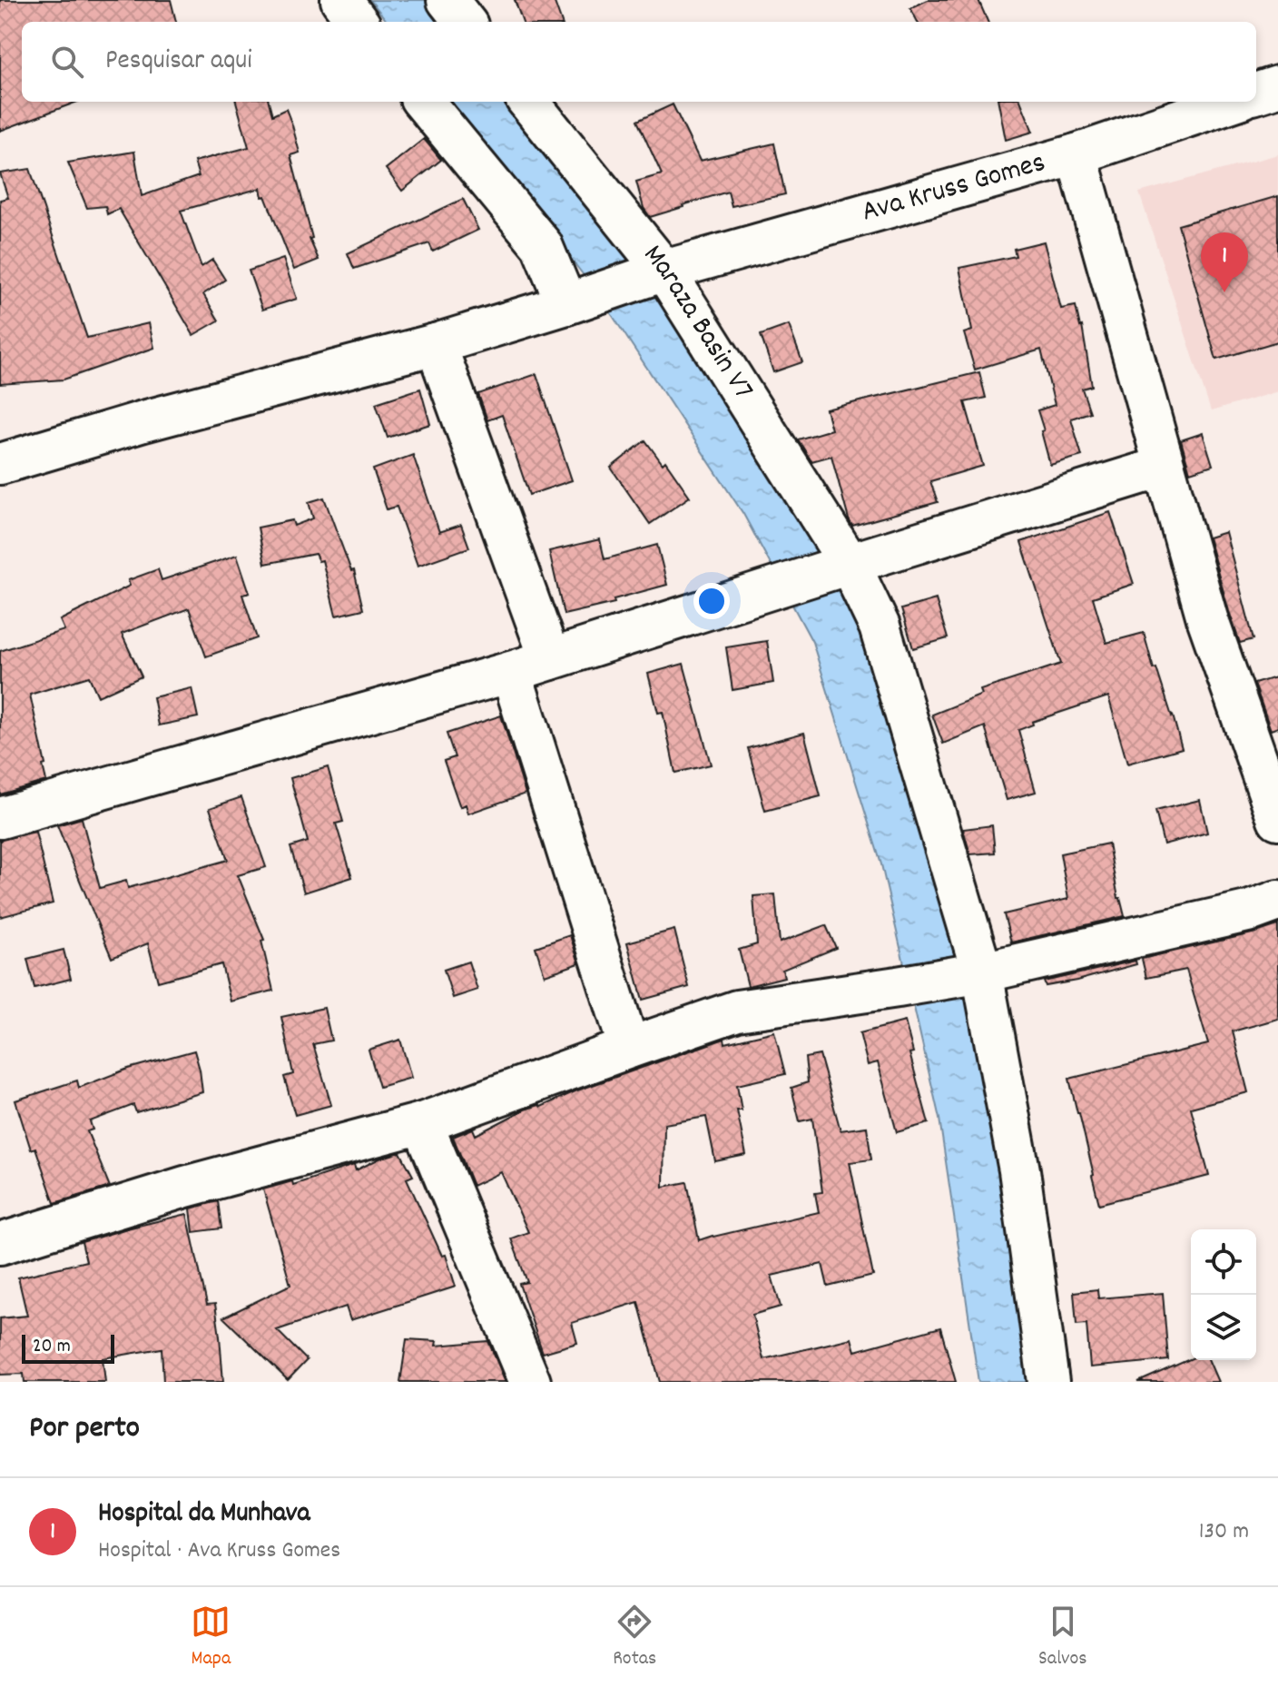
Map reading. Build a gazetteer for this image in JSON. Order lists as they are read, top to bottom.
{
  "streets": {
    "street": ["Ava Kruss Gomes", "Maraza Basin V7"]
  },
  "crossings": [
    ["Ava Kruss Gomes", "Maraza Basin V7"]
  ],
  "scale_bar": "20 m",
  "page": {
    "search": "Pesquisar aqui",
    "pins": "1",
    "scale": "20 m",
    "heading": "Por perto",
    "list": [
      {
        "mark": "1",
        "name": "Hospital da Munhava",
        "note": "Hospital · Ava Kruss Gomes",
        "value": "130 m"
      }
    ],
    "nav": ["Mapa", "Rotas", "Salvos"]
  }
}
